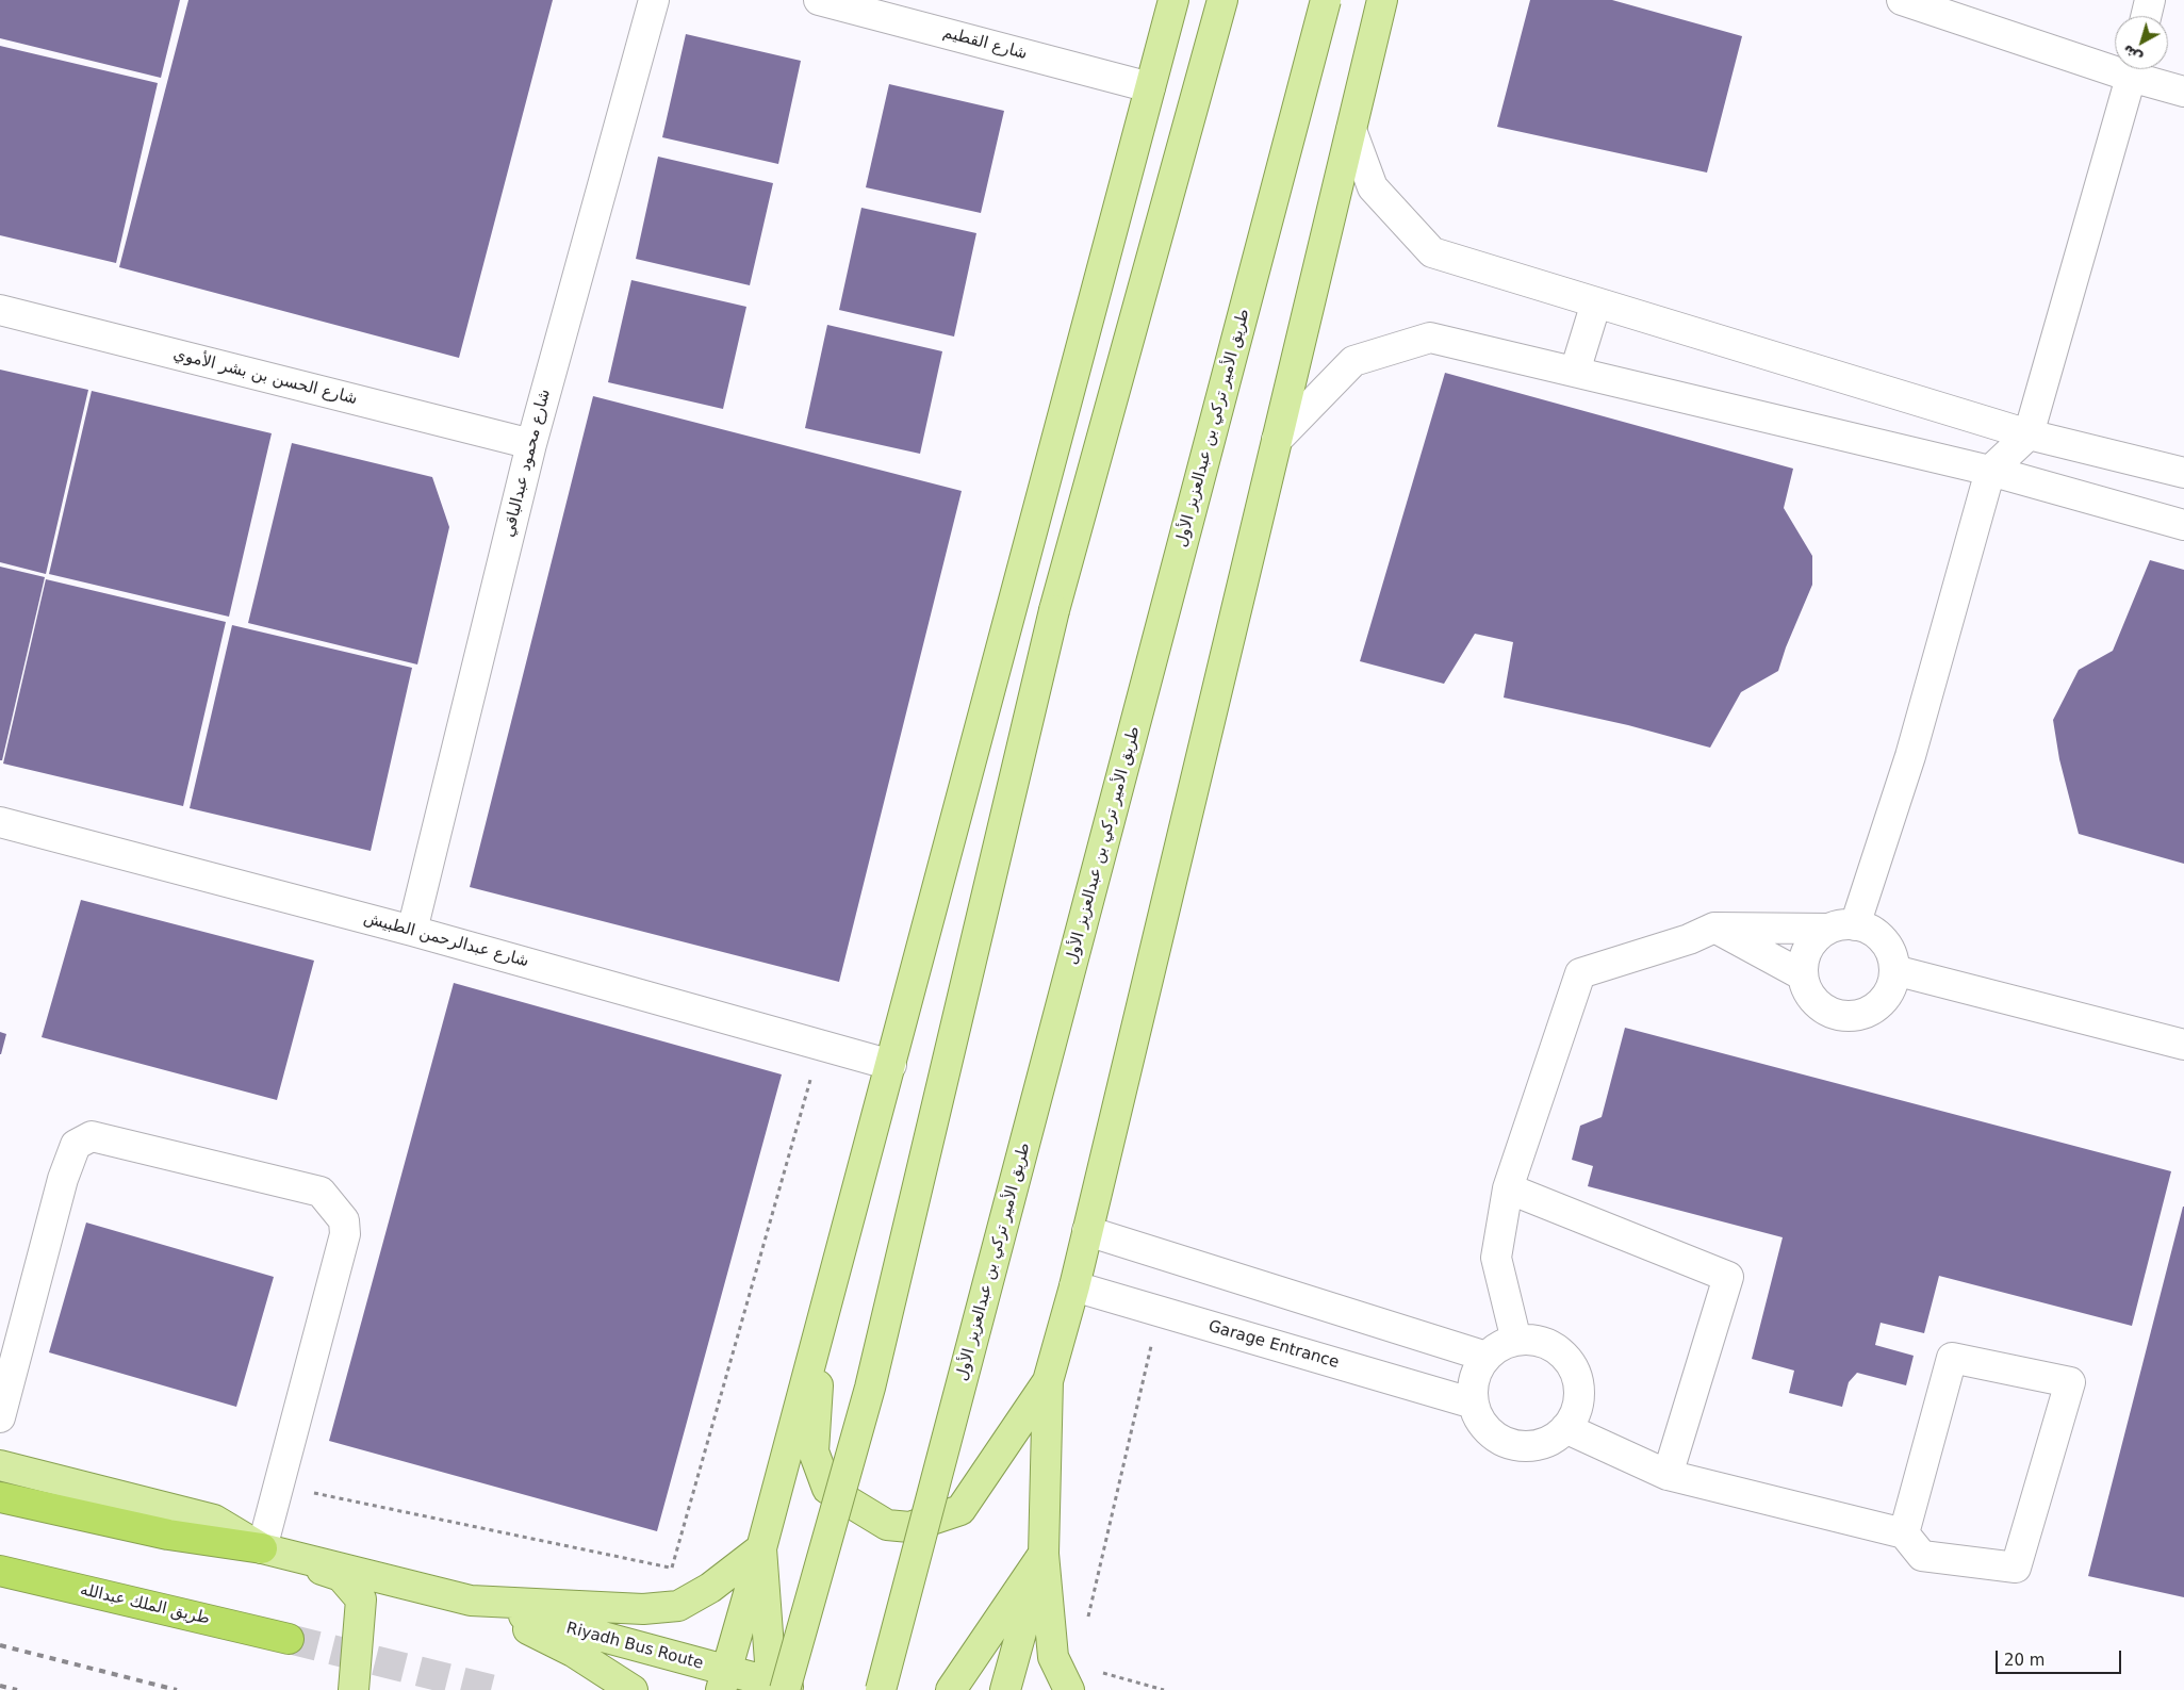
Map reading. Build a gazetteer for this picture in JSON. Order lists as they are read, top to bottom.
{
  "streets": {
    "highway": ["طريق الملك عبدالله"],
    "main road": ["طريق الأمير تركي بن عبدالعزيز الأول", "Riyadh Bus Route"],
    "street": [
      "شارع القطيم",
      "شارع الحسن بن بشر الأموي",
      "شارع محمود عبدالباقي",
      "شارع عبدالرحمن الطبيش",
      "Garage Entrance"
    ]
  },
  "crossings": [
    ["شارع الحسن بن بشر الأموي", "شارع محمود عبدالباقي"],
    ["شارع محمود عبدالباقي", "شارع عبدالرحمن الطبيش"]
  ],
  "scale_bar": "20 m",
  "north": "bottom left"
}
